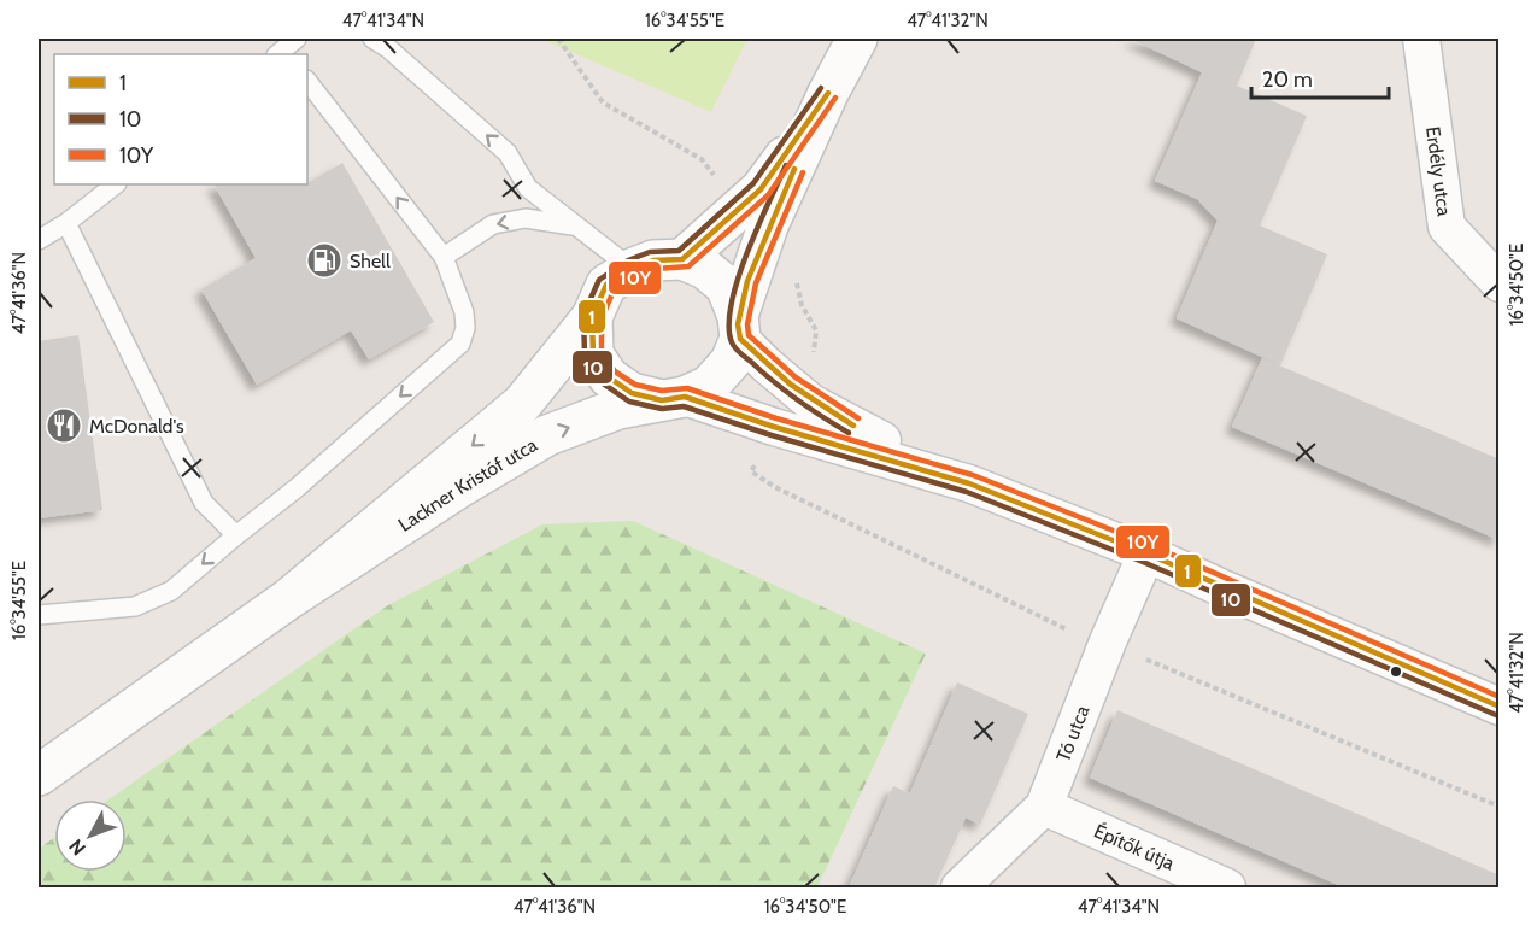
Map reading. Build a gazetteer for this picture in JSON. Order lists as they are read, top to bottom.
{
  "streets": {
    "street": [
      "Erdély utca",
      "Lackner Kristóf utca",
      "Tó utca",
      "Építők útja"
    ]
  },
  "crossings": [
    ["Tó utca", "Építők útja"]
  ],
  "places": {
    "fuel station": ["Shell"],
    "restaurant": ["McDonald's"]
  },
  "lines": ["transit line 10", "transit line 1", "transit line 10Y"],
  "legend": ["1", "10", "10Y"],
  "scale_bar": "20 m",
  "north": "bottom left",
  "coordinates": [
    "47°41'34\"N",
    "16°34'55\"E",
    "47°41'32\"N",
    "16°34'50\"E",
    "47°41'36\"N"
  ]
}
